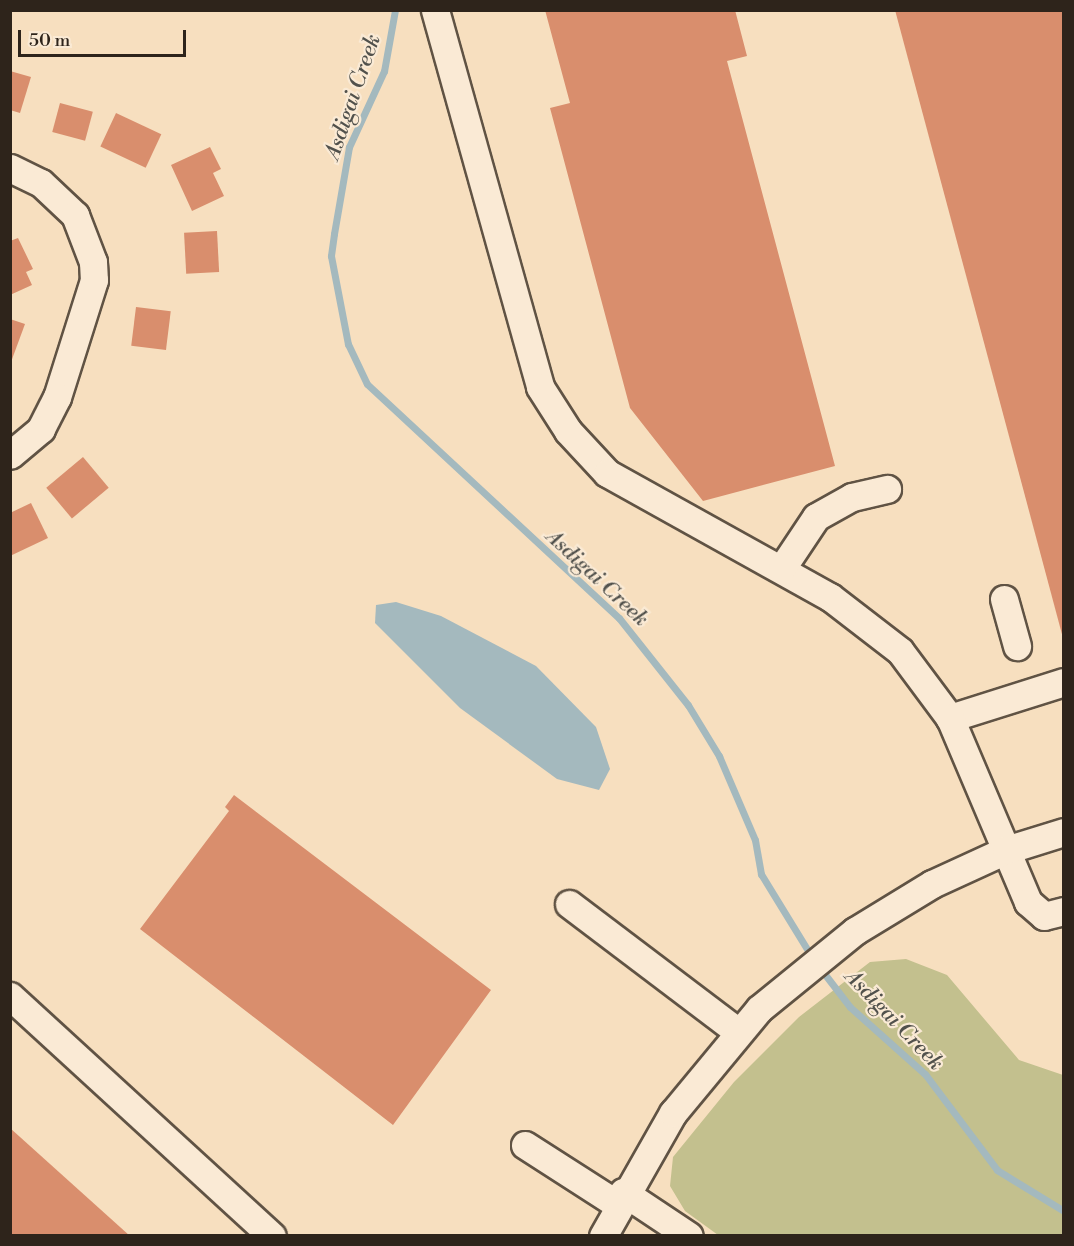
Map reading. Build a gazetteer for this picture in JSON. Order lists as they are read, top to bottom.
{
  "water": ["Asdigai Creek"],
  "scale_bar": "50 m"
}
